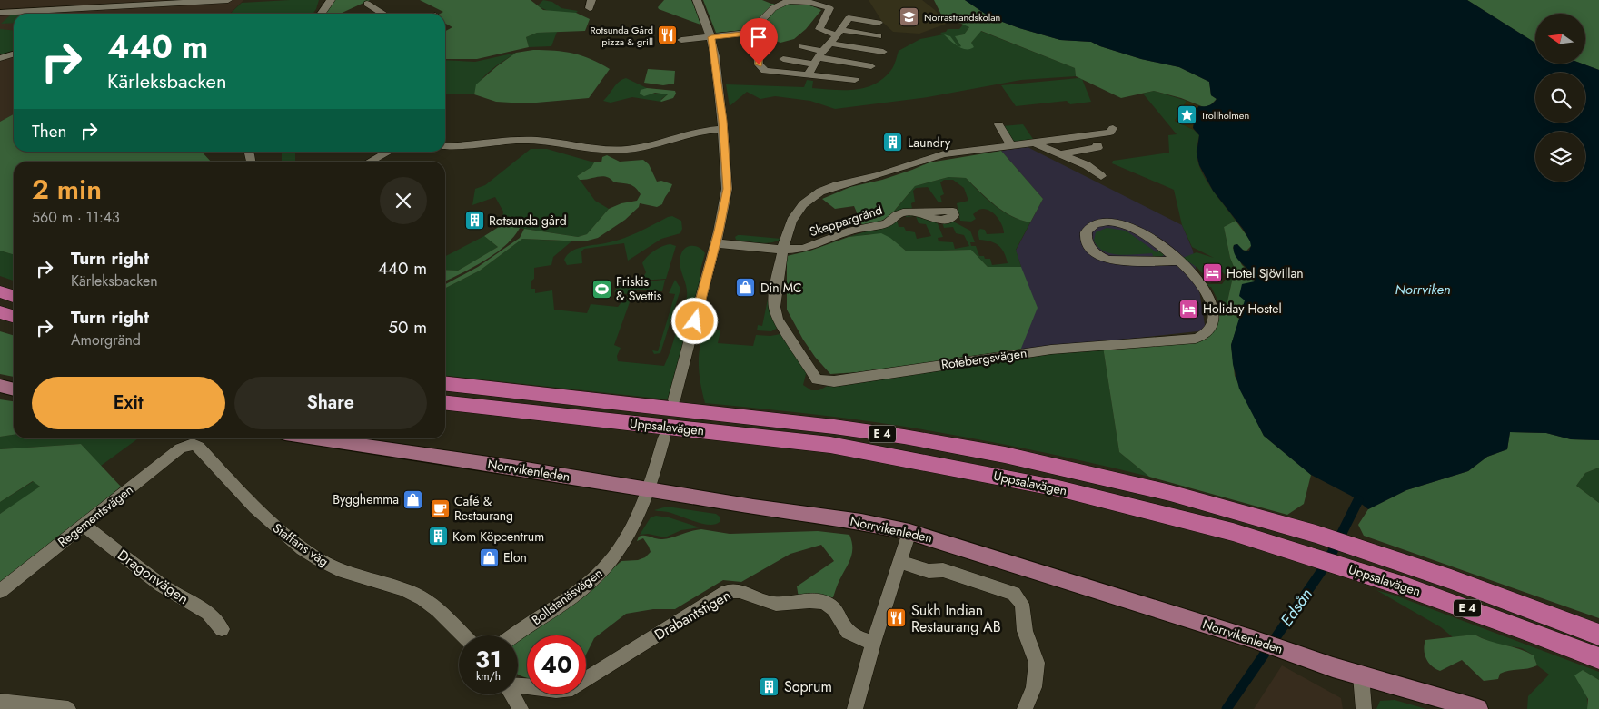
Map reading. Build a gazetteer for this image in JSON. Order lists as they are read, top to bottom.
{
  "streets": {
    "highway": ["Uppsalavägen", "E 4"],
    "main road": ["Norrvikenleden"],
    "street": [
      "Skeppargränd",
      "Rotebergsvägen",
      "Regementsvägen",
      "Staffans väg",
      "Dragonvägen",
      "Bollstanäsvägen",
      "Drabantstigen"
    ]
  },
  "crossings": [
    ["Skeppargränd", "Rotebergsvägen"],
    ["Norrvikenleden", "Bollstanäsvägen"],
    ["Regementsvägen", "Staffans väg"],
    ["Regementsvägen", "Dragonvägen"]
  ],
  "water": ["Norrviken", "Edsån"],
  "places": {
    "school or university": ["Norrastrandskolan"],
    "restaurant": ["Rotsunda Gård pizza & grill", "Sukh Indian Restaurang AB"],
    "place": ["Trollholmen"],
    "building": [
      "Laundry",
      "Rotsunda gård",
      "Kom Köpcentrum",
      "Soprum"
    ],
    "hotel": ["Hotel Sjövillan", "Holiday Hostel"],
    "shop": ["Din MC", "Bygghemma", "Elon"],
    "sports": ["Friskis & Svettis"],
    "cafe": ["Café & Restaurang"]
  },
  "north": "left",
  "page": {
    "turn": ["440 m", "Kärleksbacken"],
    "then": "Then",
    "heading": ["2 min", "560 m · 11:43"],
    "list": [
      {
        "name": "Turn right",
        "note": "Kärleksbacken",
        "value": "440 m"
      },
      {
        "name": "Turn right",
        "note": "Amorgränd",
        "value": "50 m"
      }
    ],
    "buttons": ["Exit", "Share"],
    "speed": "31 km/h",
    "limit": "40"
  }
}
